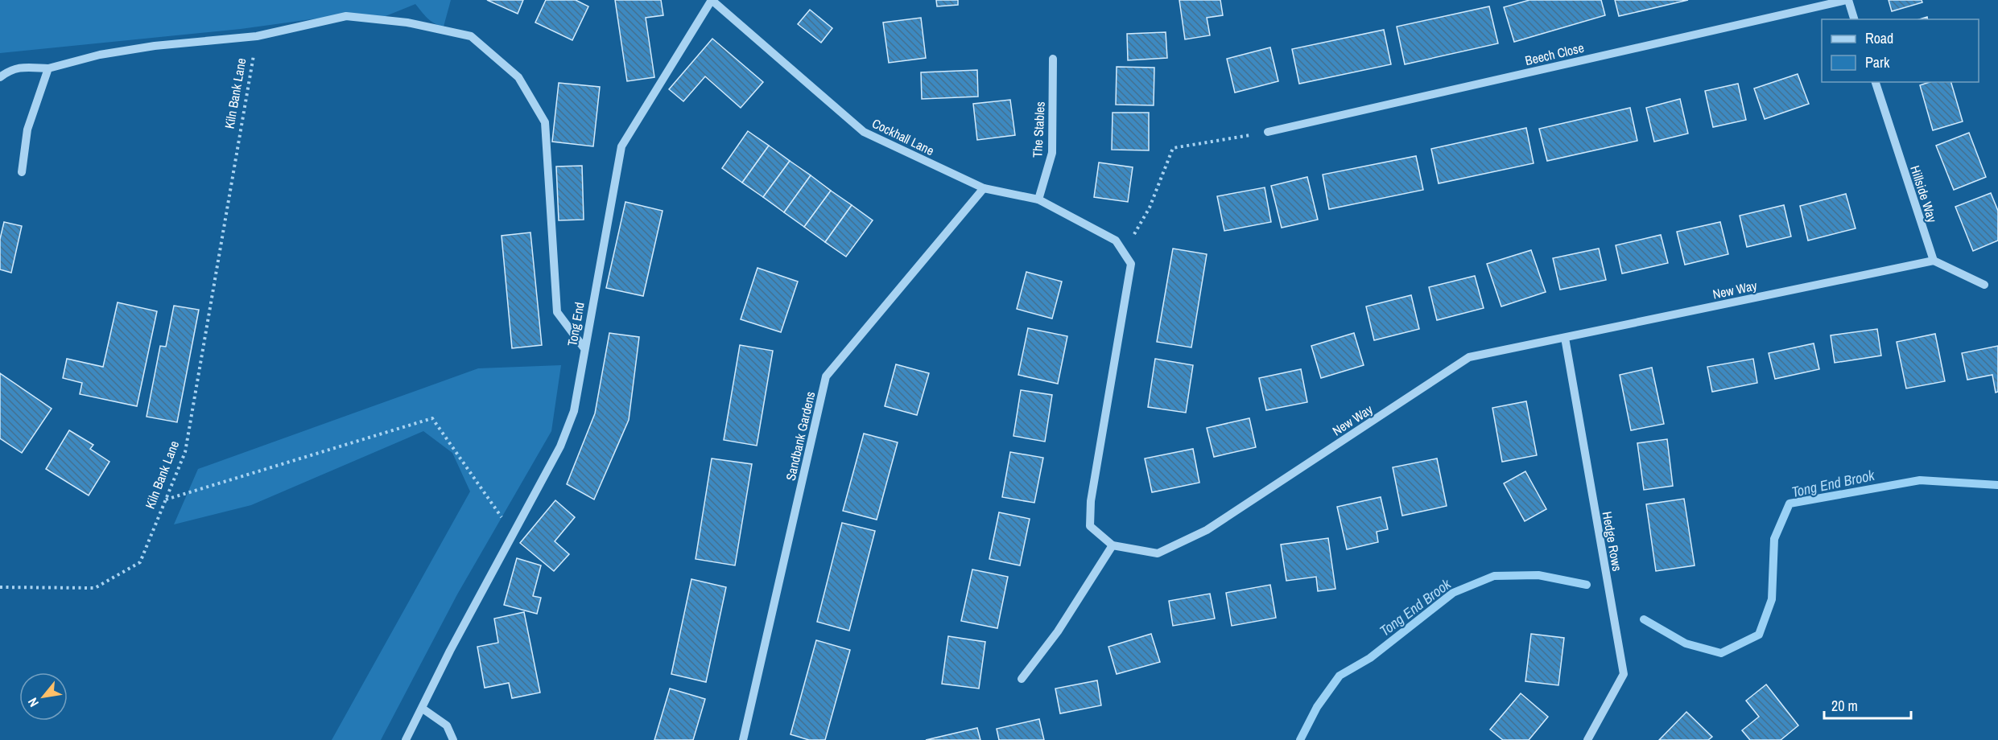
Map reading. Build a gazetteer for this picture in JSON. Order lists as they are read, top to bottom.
{
  "streets": {
    "street": [
      "Beech Close",
      "The Stables",
      "Cockhall Lane",
      "Hillside Way",
      "New Way",
      "Tong End",
      "Sandbank Gardens",
      "Hedge Rows"
    ],
    "path": ["Kiln Bank Lane"]
  },
  "crossings": [
    ["The Stables", "Cockhall Lane"],
    ["Cockhall Lane", "Tong End"],
    ["Cockhall Lane", "Sandbank Gardens"],
    ["Hillside Way", "New Way"],
    ["New Way", "Hedge Rows"]
  ],
  "water": ["Tong End Brook"],
  "legend": ["Road", "Park"],
  "scale_bar": "20 m",
  "north": "bottom left"
}
